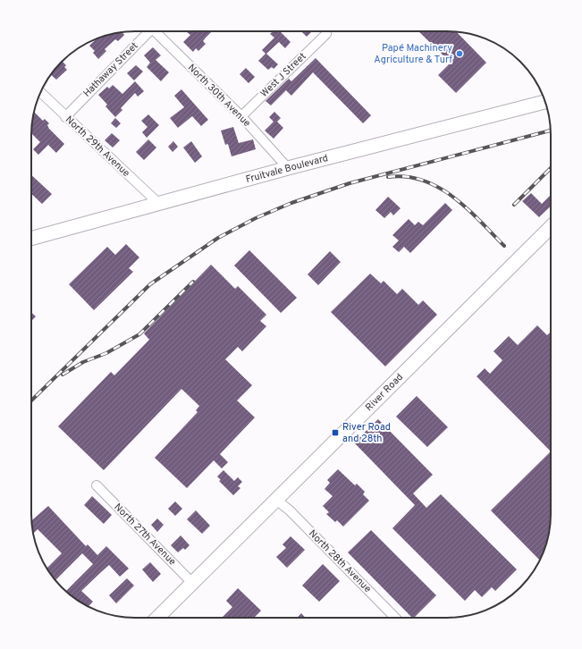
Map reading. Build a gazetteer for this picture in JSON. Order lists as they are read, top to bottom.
{
  "streets": {
    "street": [
      "Hathaway Street",
      "West J Street",
      "North 30th Avenue",
      "North 29th Avenue",
      "Fruitvale Boulevard",
      "River Road",
      "North 27th Avenue",
      "North 28th Avenue"
    ]
  },
  "crossings": [
    ["Hathaway Street", "North 29th Avenue"],
    ["West J Street", "North 30th Avenue"],
    ["North 30th Avenue", "Fruitvale Boulevard"],
    ["North 29th Avenue", "Fruitvale Boulevard"],
    ["River Road", "North 27th Avenue"],
    ["River Road", "North 28th Avenue"]
  ],
  "places": {
    "other": ["Papé Machinery Agriculture & Turf"],
    "transit": ["River Road and 28th"]
  }
}
